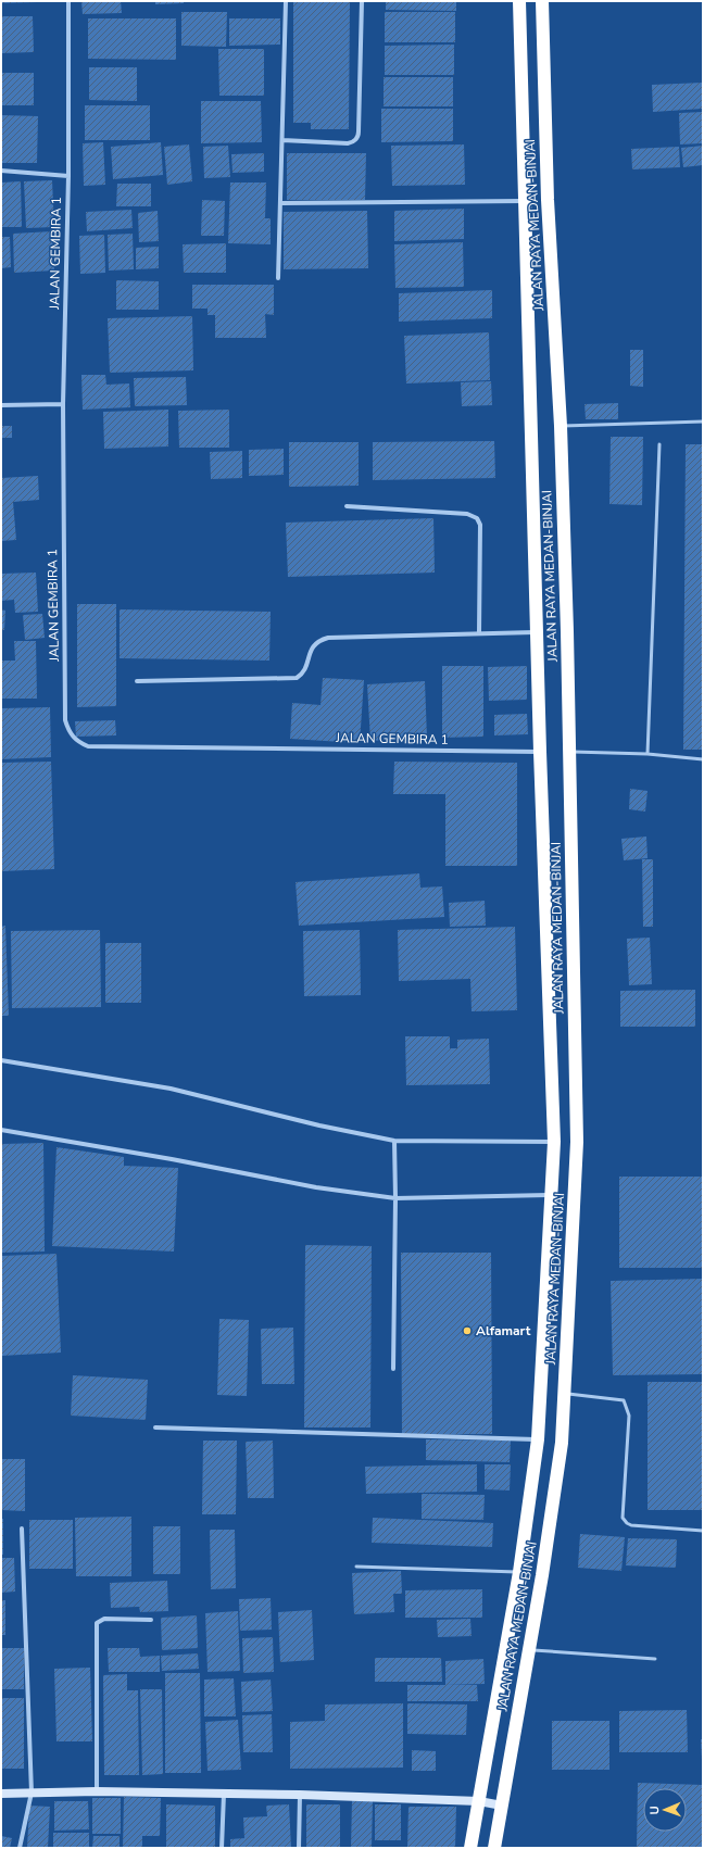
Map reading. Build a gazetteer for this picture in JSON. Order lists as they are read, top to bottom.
{
  "streets": {
    "highway": ["JALAN RAYA MEDAN-BINJAI"],
    "street": ["JALAN GEMBIRA 1"]
  },
  "crossings": [
    ["JALAN RAYA MEDAN-BINJAI", "JALAN GEMBIRA 1"]
  ],
  "places": ["Alfamart"],
  "north": "left"
}
